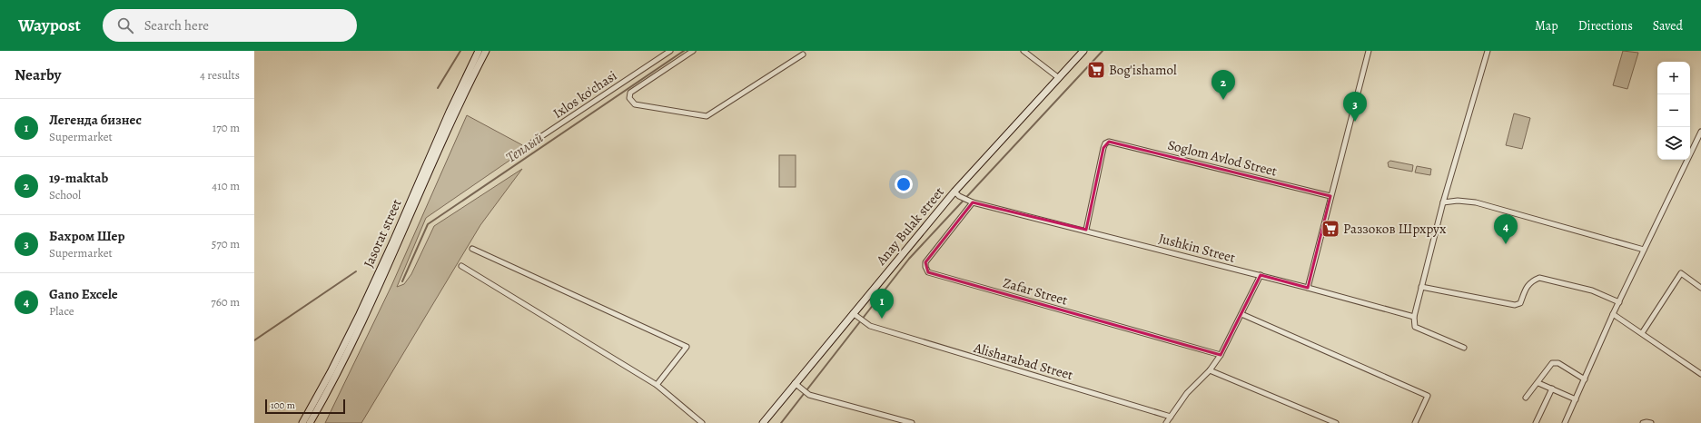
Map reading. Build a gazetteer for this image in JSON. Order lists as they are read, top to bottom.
{
  "streets": {
    "main road": ["Anay Bulak street", "Jasorat street"],
    "street": [
      "Ixlos ko'chasi",
      "Soglom Avlod Street",
      "Jushkin Street",
      "Zafar Street",
      "Alisharabad Street"
    ]
  },
  "crossings": [
    ["Soglom Avlod Street", "Jushkin Street"],
    ["Anay Bulak street", "Jushkin Street"],
    ["Anay Bulak street", "Alisharabad Street"],
    ["Jushkin Street", "Zafar Street"]
  ],
  "water": ["Теплый"],
  "places": {
    "supermarket": ["Bog'ishamol", "Раззоков Шрхрух"]
  },
  "scale_bar": "100 m",
  "page": {
    "header": "Waypost",
    "search": "Search here",
    "nav": ["Map", "Directions", "Saved"],
    "heading": ["Nearby", "4 results"],
    "map_buttons": ["+", "−"],
    "pins": [
      "2",
      "3",
      "4",
      "1"
    ],
    "list": [
      {
        "mark": "1",
        "name": "Легенда бизнес",
        "note": "Supermarket",
        "value": "170 m"
      },
      {
        "mark": "2",
        "name": "19-maktab",
        "note": "School",
        "value": "410 m"
      },
      {
        "mark": "3",
        "name": "Бахром Шер",
        "note": "Supermarket",
        "value": "570 m"
      },
      {
        "mark": "4",
        "name": "Gano Excele",
        "note": "Place",
        "value": "760 m"
      }
    ],
    "scale": "100 m"
  }
}
